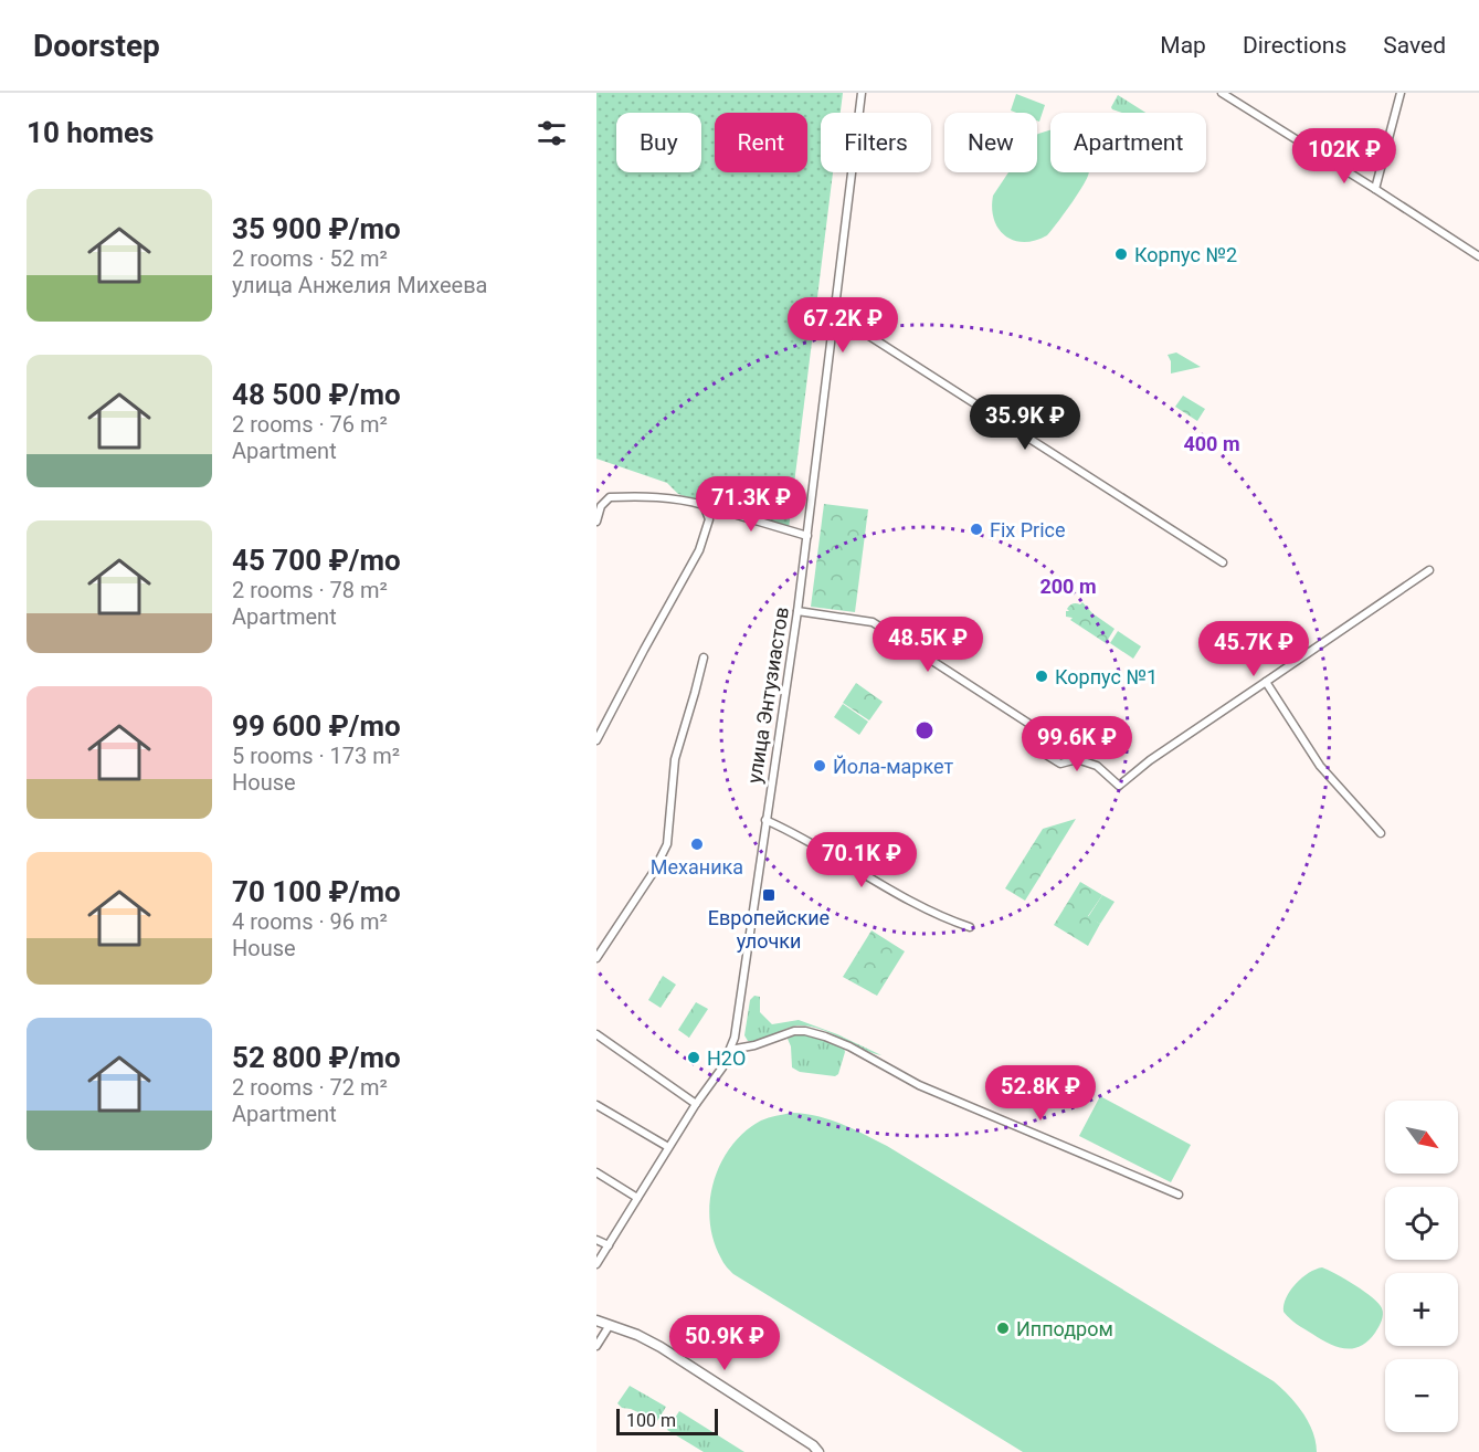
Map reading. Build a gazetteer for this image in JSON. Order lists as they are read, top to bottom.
{
  "streets": {
    "street": ["улица Энтузиастов"]
  },
  "places": {
    "other": [
      "Корпус №2",
      "Fix Price",
      "Корпус №1",
      "Йола-маркет",
      "Механика",
      "H2O",
      "Ипподром"
    ],
    "transit": ["Европейские улочки"]
  },
  "scale_bar": "100 m",
  "north": "bottom right",
  "page": {
    "header": "Doorstep",
    "nav": ["Map", "Directions", "Saved"],
    "heading": "10 homes",
    "chip": [
      "Buy",
      "Rent",
      "Filters",
      "New",
      "Apartment"
    ],
    "price": [
      "102K ₽",
      "67.2K ₽",
      "35.9K ₽",
      "71.3K ₽",
      "48.5K ₽",
      "45.7K ₽",
      "99.6K ₽",
      "70.1K ₽",
      "52.8K ₽",
      "50.9K ₽"
    ],
    "list": [
      {
        "name": "35 900 ₽/mo",
        "note": "2 rooms · 52 m² · улица Анжелия Михеева"
      },
      {
        "name": "48 500 ₽/mo",
        "note": "2 rooms · 76 m² · Apartment"
      },
      {
        "name": "45 700 ₽/mo",
        "note": "2 rooms · 78 m² · Apartment"
      },
      {
        "name": "99 600 ₽/mo",
        "note": "5 rooms · 173 m² · House"
      },
      {
        "name": "70 100 ₽/mo",
        "note": "4 rooms · 96 m² · House"
      },
      {
        "name": "52 800 ₽/mo",
        "note": "2 rooms · 72 m² · Apartment"
      }
    ],
    "map_buttons": ["+", "−"],
    "scale": "100 m"
  },
  "rings": ["400 m", "200 m"]
}
